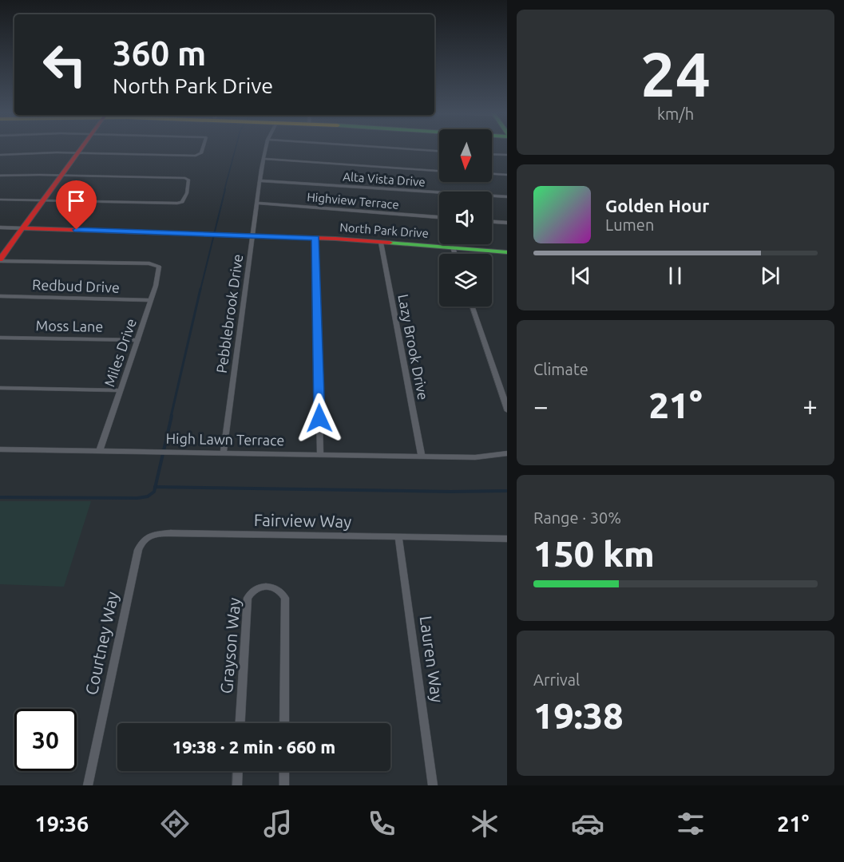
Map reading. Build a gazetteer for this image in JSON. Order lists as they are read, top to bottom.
{
  "streets": {
    "main road": ["North Park Drive"],
    "street": [
      "Alta Vista Drive",
      "Highview Terrace",
      "Redbud Drive",
      "Pebblebrook Drive",
      "Moss Lane",
      "Lazy Brook Drive",
      "Miles Drive",
      "High Lawn Terrace",
      "Fairview Way",
      "Courtney Way",
      "Grayson Way",
      "Lauren Way"
    ]
  },
  "crossings": [
    ["Alta Vista Drive", "Pebblebrook Drive"],
    ["Highview Terrace", "Pebblebrook Drive"],
    ["North Park Drive", "Pebblebrook Drive"],
    ["North Park Drive", "Lazy Brook Drive"],
    ["Redbud Drive", "Miles Drive"],
    ["Pebblebrook Drive", "High Lawn Terrace"],
    ["Moss Lane", "Miles Drive"],
    ["Lazy Brook Drive", "High Lawn Terrace"],
    ["Miles Drive", "High Lawn Terrace"],
    ["Fairview Way", "Courtney Way"],
    ["Fairview Way", "Lauren Way"]
  ],
  "north": "bottom",
  "page": {
    "tile": [
      ["24", "km/h"],
      "Climate",
      ["Range · 30%", "150 km"],
      ["Arrival", "19:38"]
    ],
    "turn": ["360 m", "North Park Drive"],
    "song": ["Golden Hour", "Lumen"],
    "heat": ["−", "21°", "+"],
    "limit": "30",
    "trip": "19:38 · 2 min · 660 m",
    "tabs": ["19:36", "21°"]
  }
}
